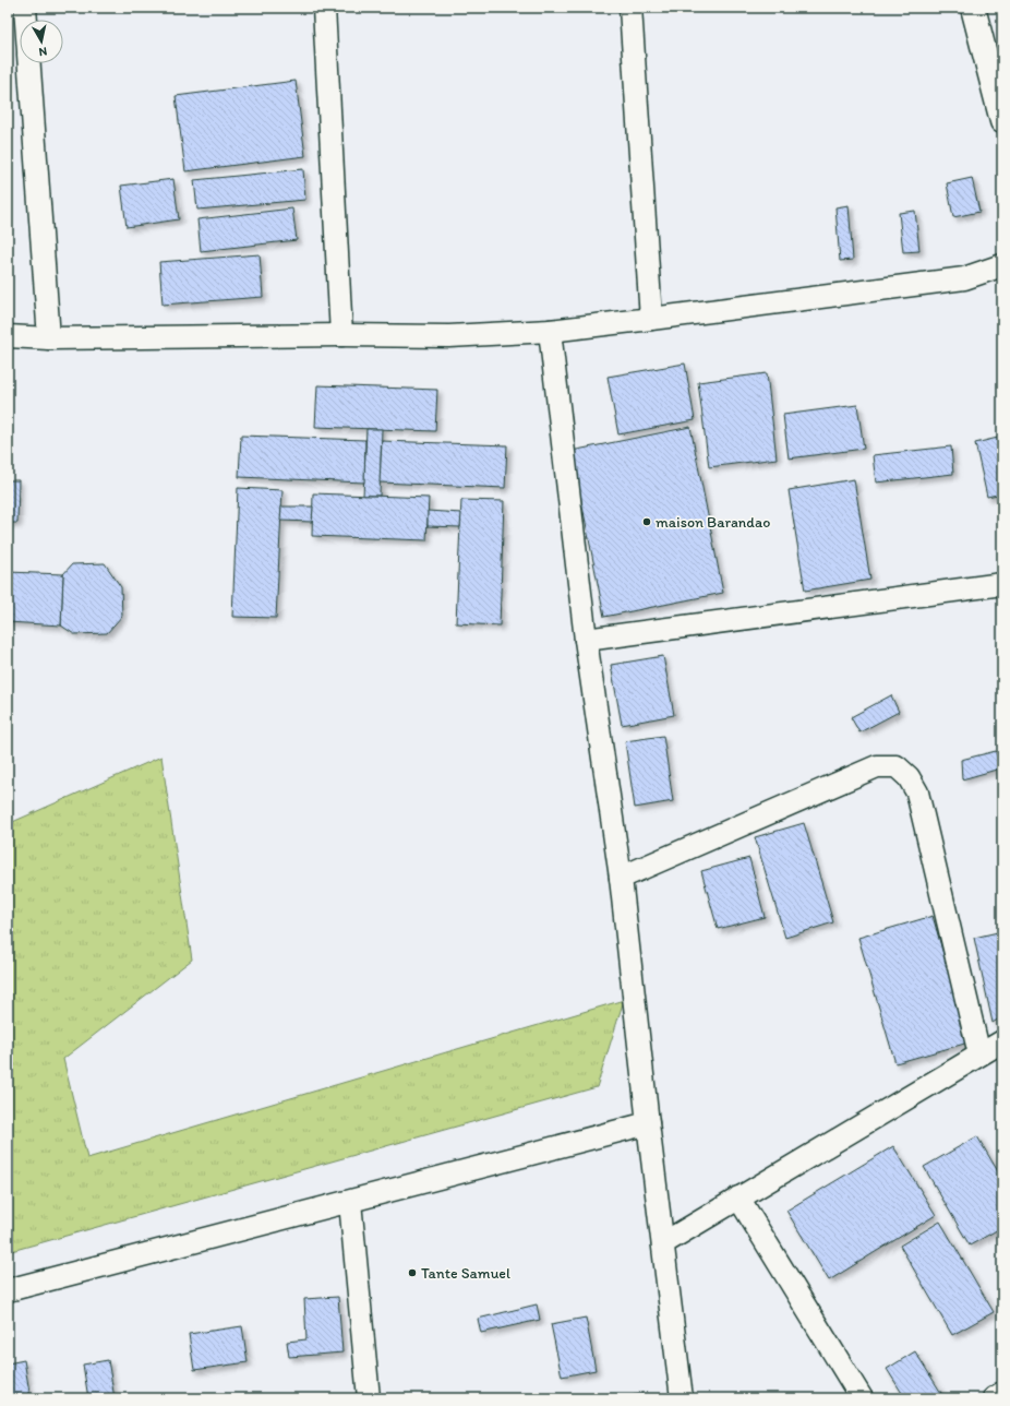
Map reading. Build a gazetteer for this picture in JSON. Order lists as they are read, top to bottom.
{
  "places": ["maison Barandao", "Tante Samuel"],
  "north": "bottom"
}
